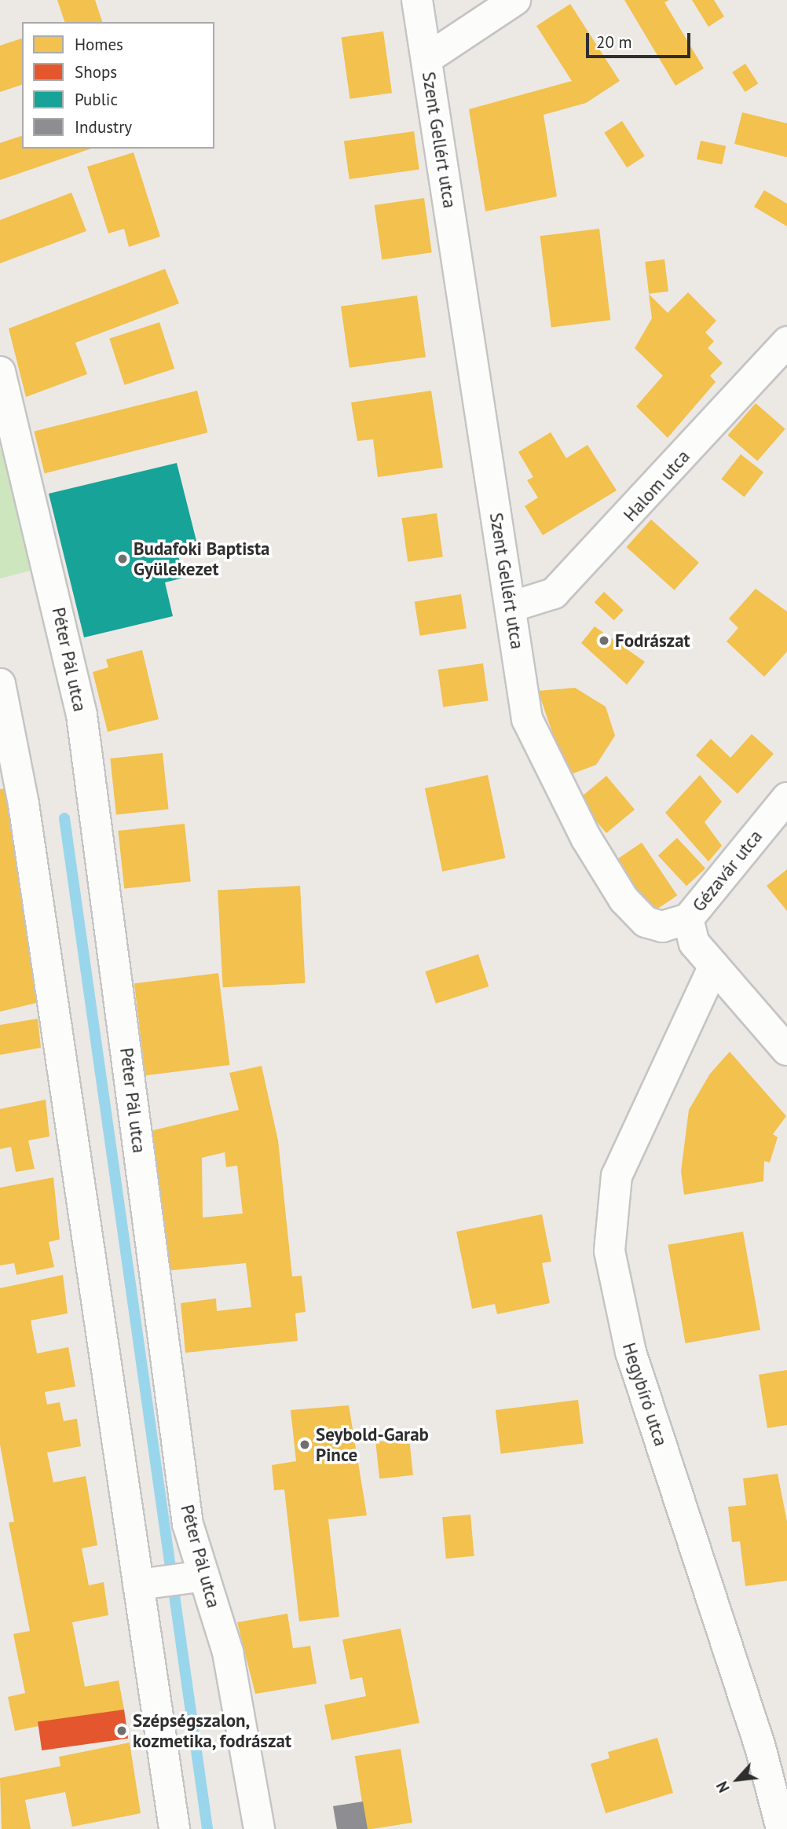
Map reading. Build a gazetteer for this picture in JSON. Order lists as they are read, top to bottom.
{
  "streets": {
    "street": [
      "Szent Gellért utca",
      "Halom utca",
      "Péter Pál utca",
      "Gézavár utca",
      "Hegybíró utca"
    ]
  },
  "crossings": [
    ["Szent Gellért utca", "Halom utca"],
    ["Szent Gellért utca", "Gézavár utca"]
  ],
  "places": [
    "Budafoki Baptista Gyülekezet",
    "Fodrászat",
    "Seybold-Garab Pince",
    "Szépségszalon, kozmetika, fodrászat"
  ],
  "legend": [
    "Homes",
    "Shops",
    "Public",
    "Industry"
  ],
  "scale_bar": "20 m",
  "north": "bottom left"
}
